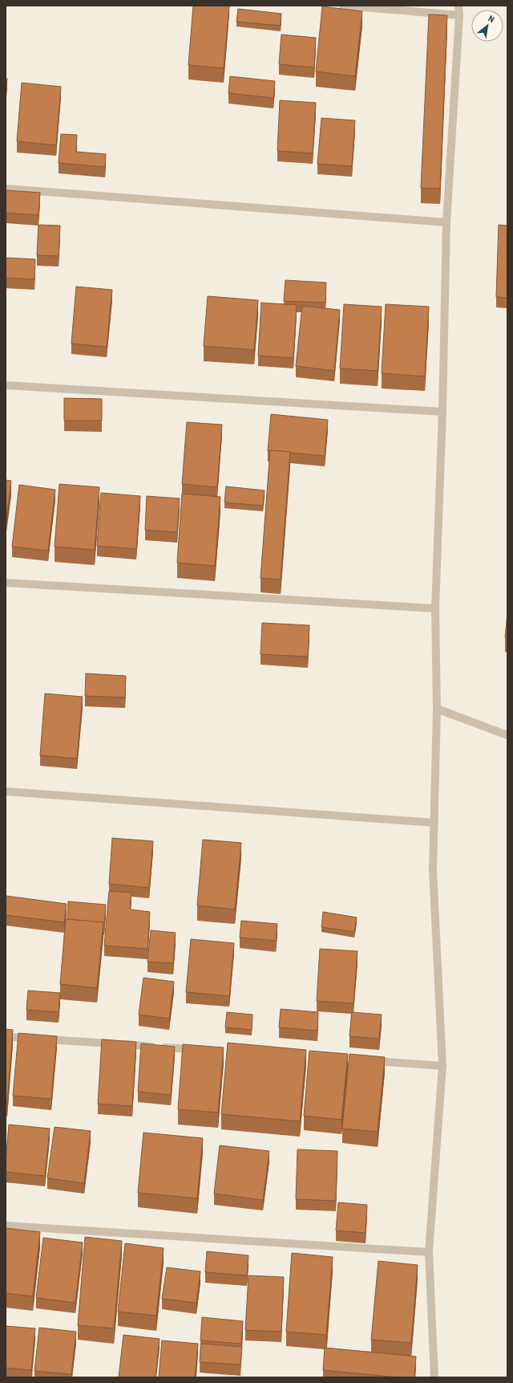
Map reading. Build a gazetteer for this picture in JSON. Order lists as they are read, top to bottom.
{
  "north": "top right"
}
